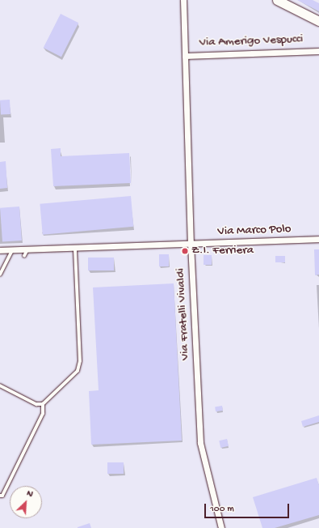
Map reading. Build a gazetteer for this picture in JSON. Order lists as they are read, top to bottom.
{
  "streets": {
    "main road": ["Via Amerigo Vespucci"],
    "street": ["Via Marco Polo", "Via Fratelli Vivaldi"]
  },
  "crossings": [
    ["Via Amerigo Vespucci", "Via Fratelli Vivaldi"],
    ["Via Marco Polo", "Via Fratelli Vivaldi"]
  ],
  "places": ["Z.I. Ferriera"],
  "scale_bar": "100 m",
  "north": "top right"
}
